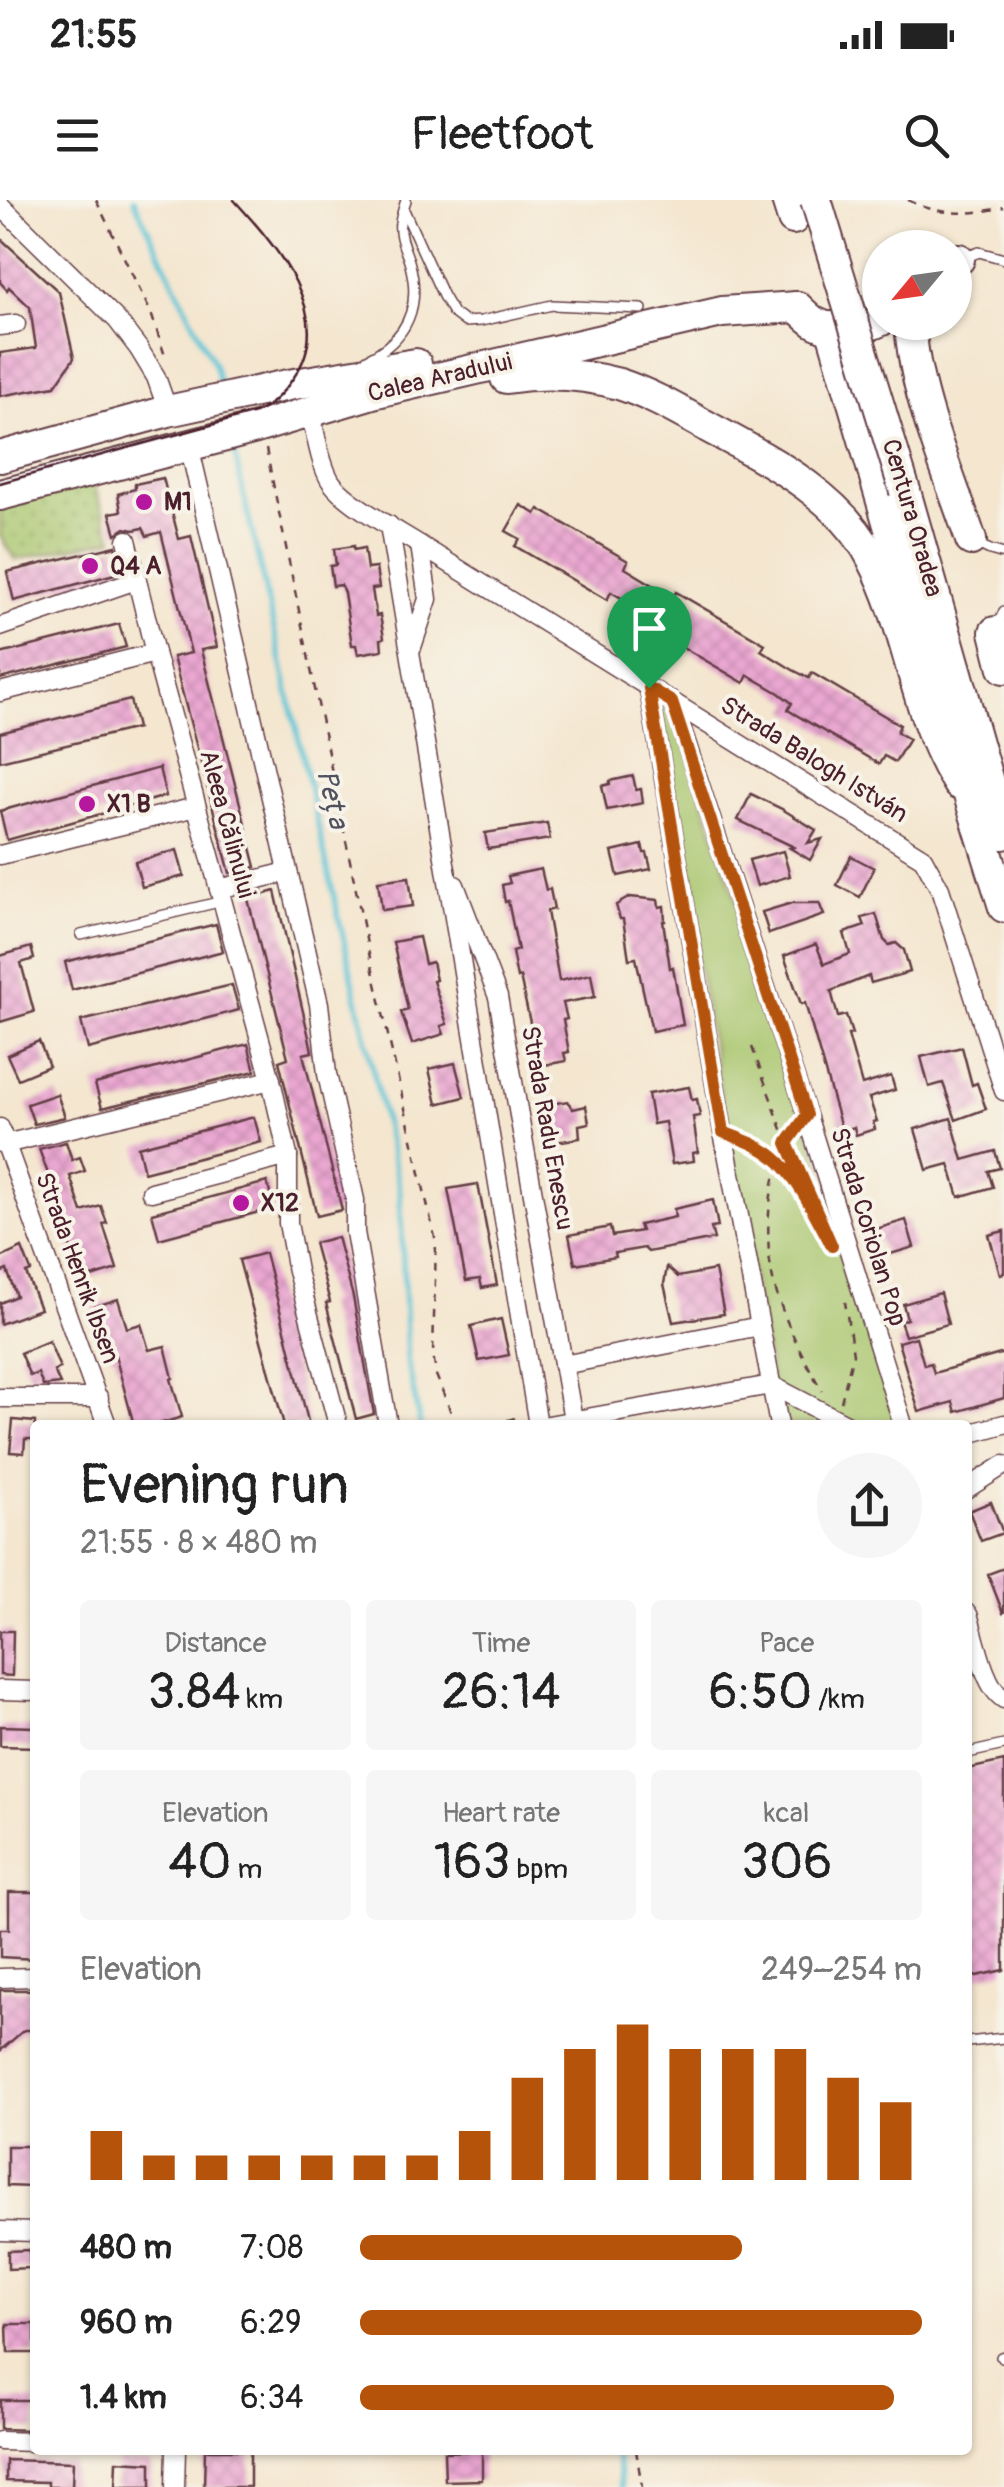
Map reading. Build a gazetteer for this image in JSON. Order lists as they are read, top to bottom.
{
  "streets": {
    "main road": ["Calea Aradului", "Centura Oradea"],
    "street": [
      "Strada Balogh István",
      "Aleea Călinului",
      "Strada Radu Enescu",
      "Strada Coriolan Pop",
      "Strada Henrik Ibsen"
    ]
  },
  "crossings": [
    ["Calea Aradului", "Strada Balogh István"],
    ["Strada Balogh István", "Strada Radu Enescu"],
    ["Strada Balogh István", "Strada Coriolan Pop"]
  ],
  "water": ["Peța"],
  "places": [
    "M1",
    "Q4 A",
    "X1 B",
    "X12"
  ],
  "north": "bottom left",
  "page": {
    "status": "21:55",
    "header": "Fleetfoot",
    "heading": ["Evening run", "21:55 · 8 × 480 m"],
    "stats": [
      ["Distance", "3.84 km"],
      ["Time", "26:14"],
      ["Pace", "6:50 /km"],
      ["Elevation", "40 m"],
      ["Heart rate", "163 bpm"],
      ["kcal", "306"]
    ],
    "chart": ["Elevation", "249–254 m"],
    "list": [
      {
        "name": "480 m",
        "note": "7:08"
      },
      {
        "name": "960 m",
        "note": "6:29"
      },
      {
        "name": "1.4 km",
        "note": "6:34"
      }
    ]
  }
}
